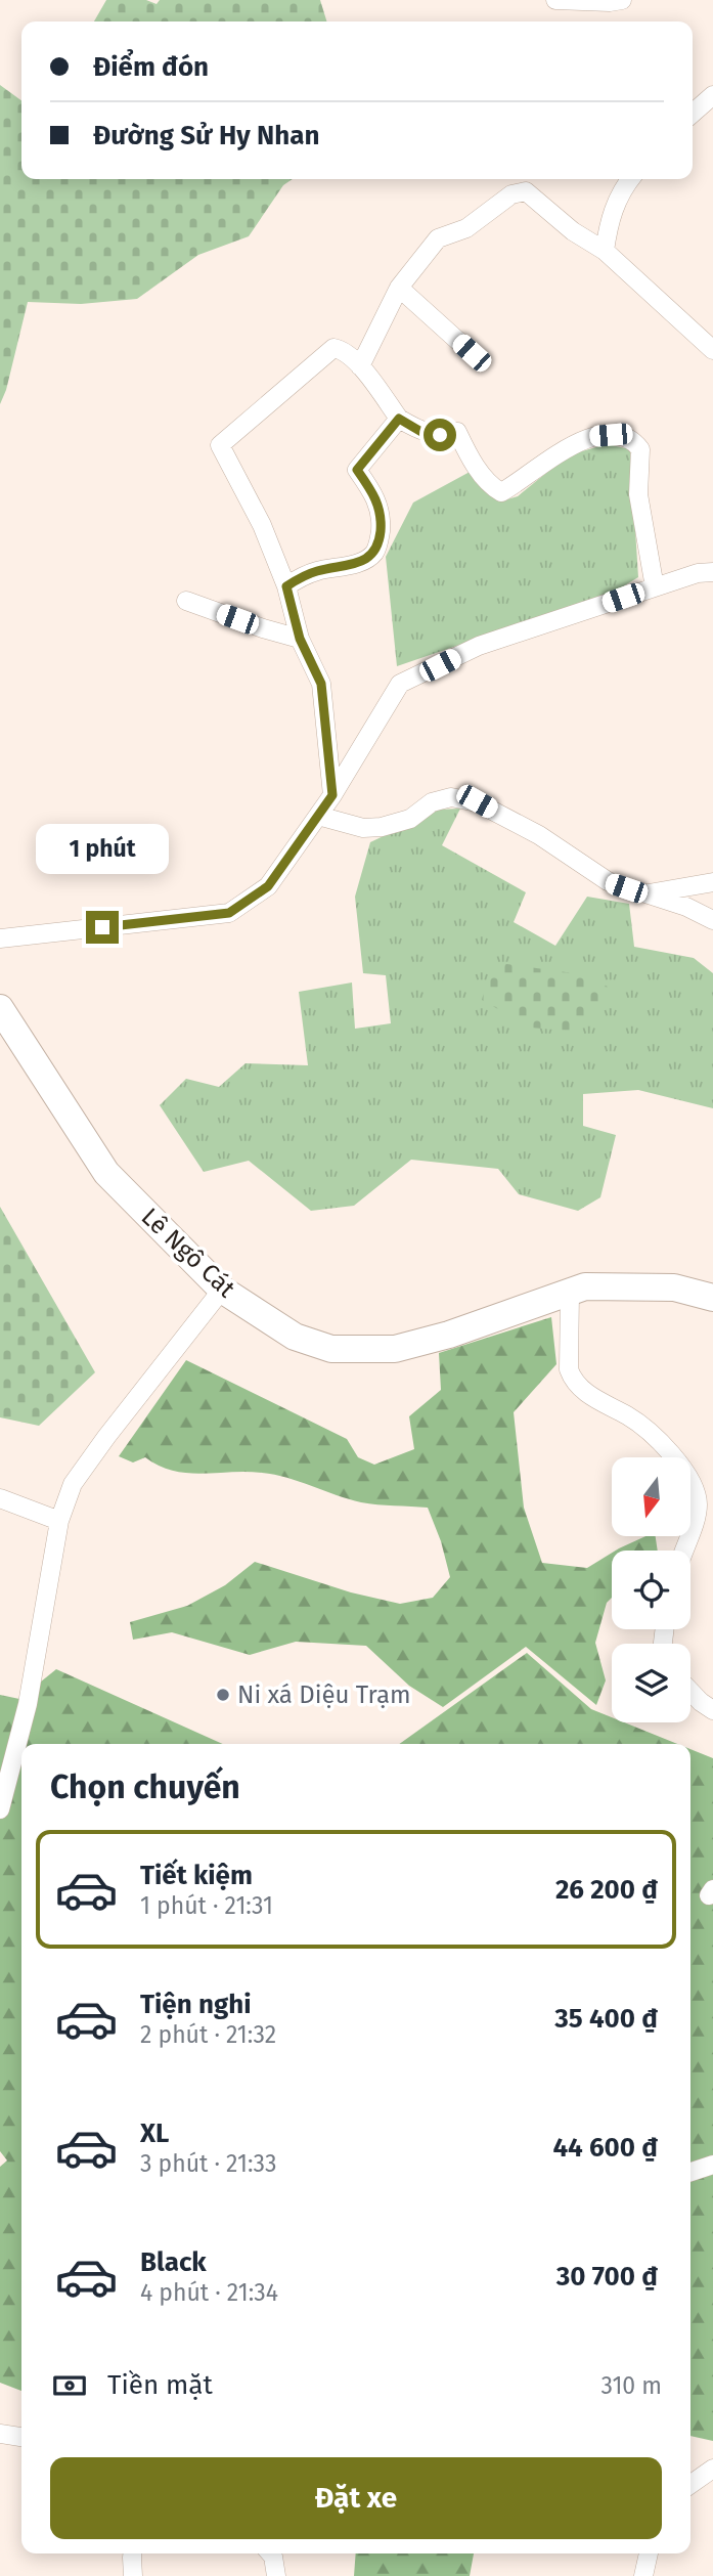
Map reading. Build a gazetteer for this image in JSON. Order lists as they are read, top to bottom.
{
  "streets": {
    "street": ["Lê Ngô Cát"]
  },
  "places": ["Ni xá Diệu Trạm"],
  "north": "bottom",
  "page": {
    "banner": ["Điểm đón", "Đường Sử Hy Nhan"],
    "bubble": "1 phút",
    "heading": "Chọn chuyến",
    "list": [
      {
        "name": "Tiết kiệm",
        "note": "1 phút · 21:31",
        "value": "26 200 ₫"
      },
      {
        "name": "Tiện nghi",
        "note": "2 phút · 21:32",
        "value": "35 400 ₫"
      },
      {
        "name": "XL",
        "note": "3 phút · 21:33",
        "value": "44 600 ₫"
      },
      {
        "name": "Black",
        "note": "4 phút · 21:34",
        "value": "30 700 ₫"
      }
    ],
    "pay": ["Tiền mặt", "310 m"],
    "buttons": "Đặt xe"
  }
}
